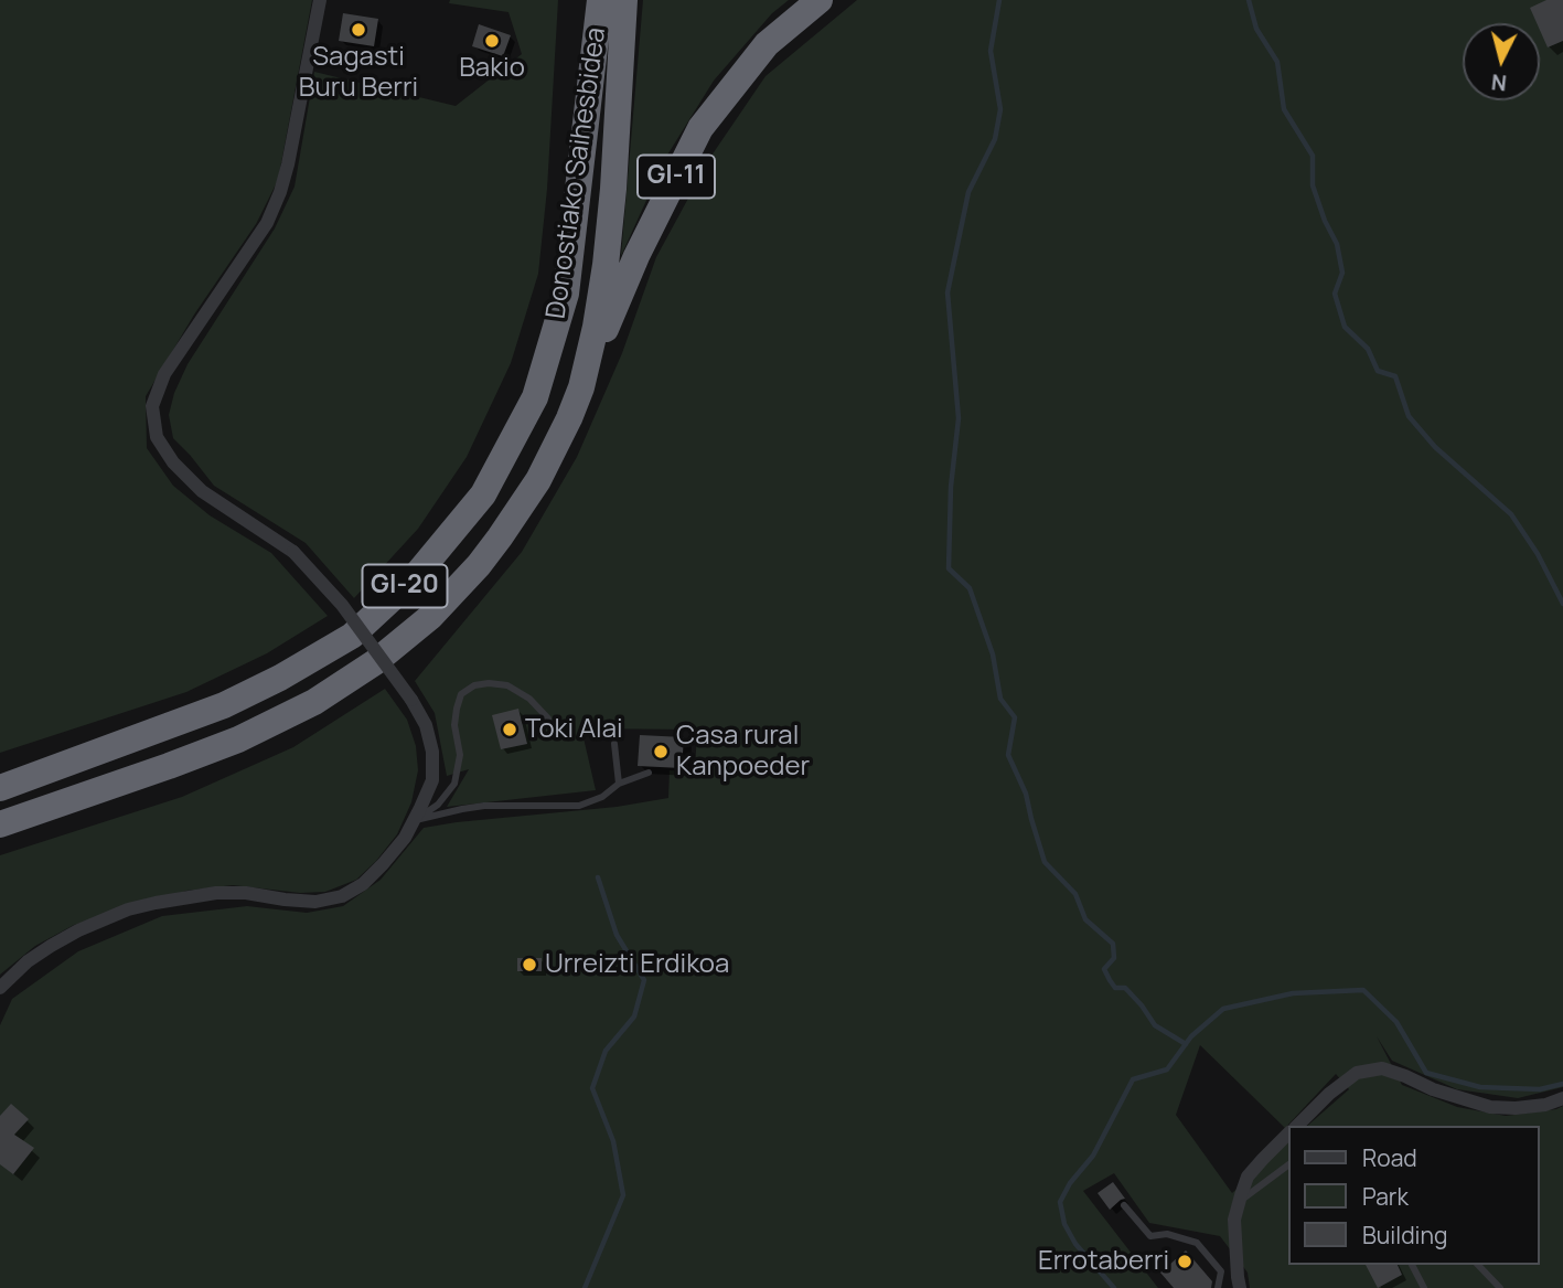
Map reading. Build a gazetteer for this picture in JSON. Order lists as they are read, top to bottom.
{
  "streets": {
    "highway": ["Donostiako Saihesbidea", "GI-11", "GI-20"]
  },
  "crossings": [
    ["Donostiako Saihesbidea", "GI-11"]
  ],
  "places": [
    "Sagasti Buru Berri",
    "Bakio",
    "Toki Alai",
    "Casa rural Kanpoeder",
    "Urreizti Erdikoa",
    "Errotaberri"
  ],
  "legend": ["Road", "Park", "Building"],
  "north": "bottom"
}
